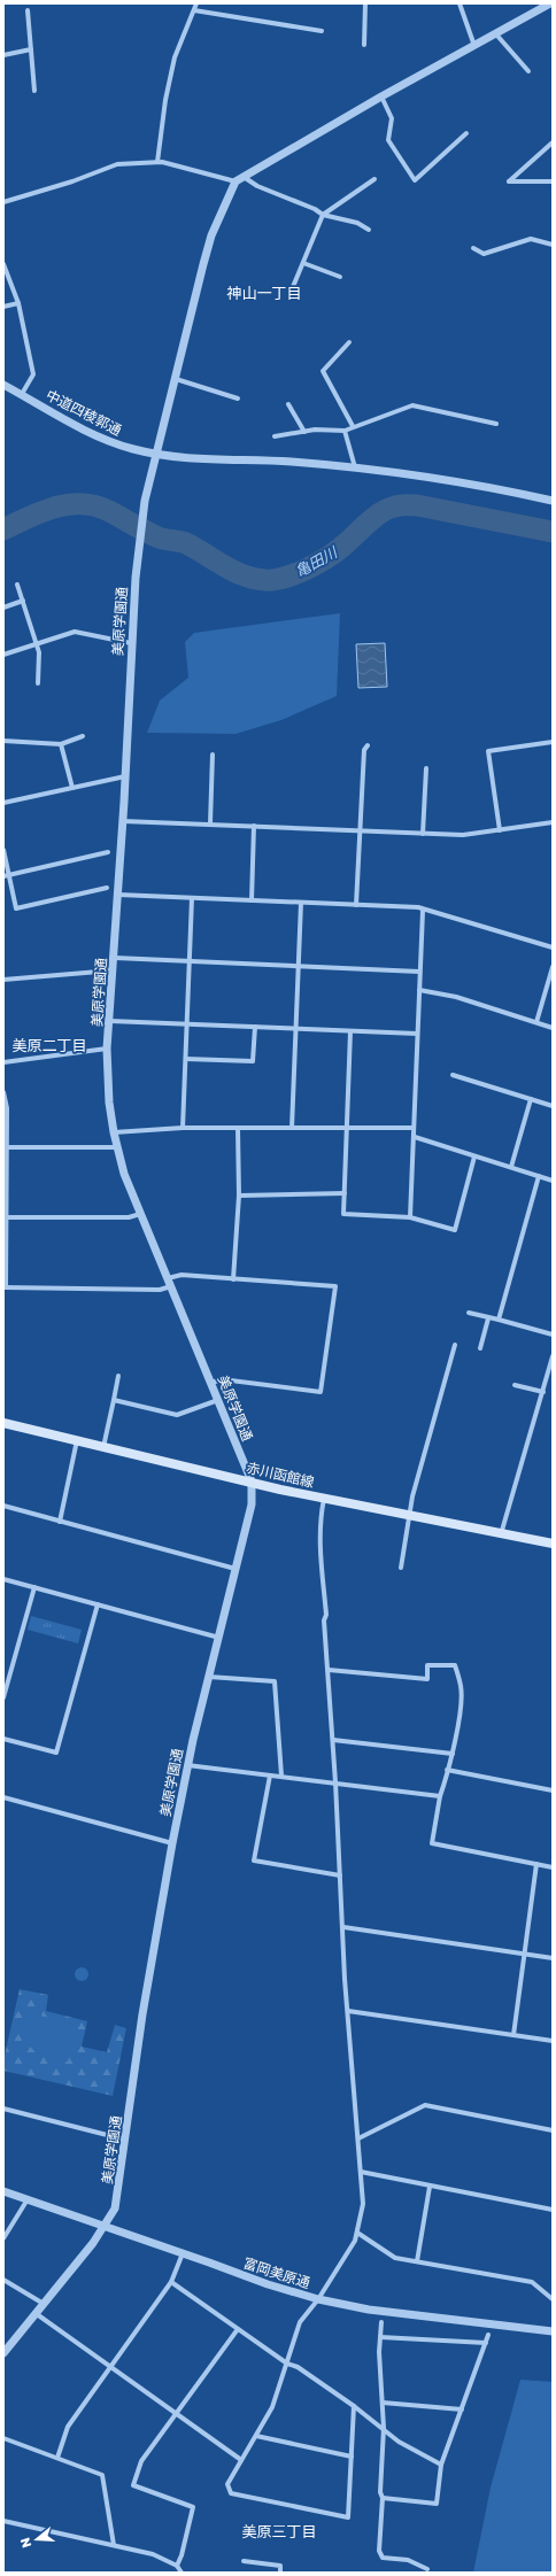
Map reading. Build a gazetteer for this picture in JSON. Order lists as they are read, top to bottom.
{
  "streets": {
    "main road": ["赤川函館線"],
    "street": ["中道四稜郭通", "美原学園通", "富岡美原通"]
  },
  "crossings": [
    ["中道四稜郭通", "美原学園通"],
    ["美原学園通", "赤川函館線"],
    ["美原学園通", "富岡美原通"]
  ],
  "districts": ["神山一丁目", "美原二丁目", "美原三丁目"],
  "water": ["亀田川"],
  "north": "left"
}
